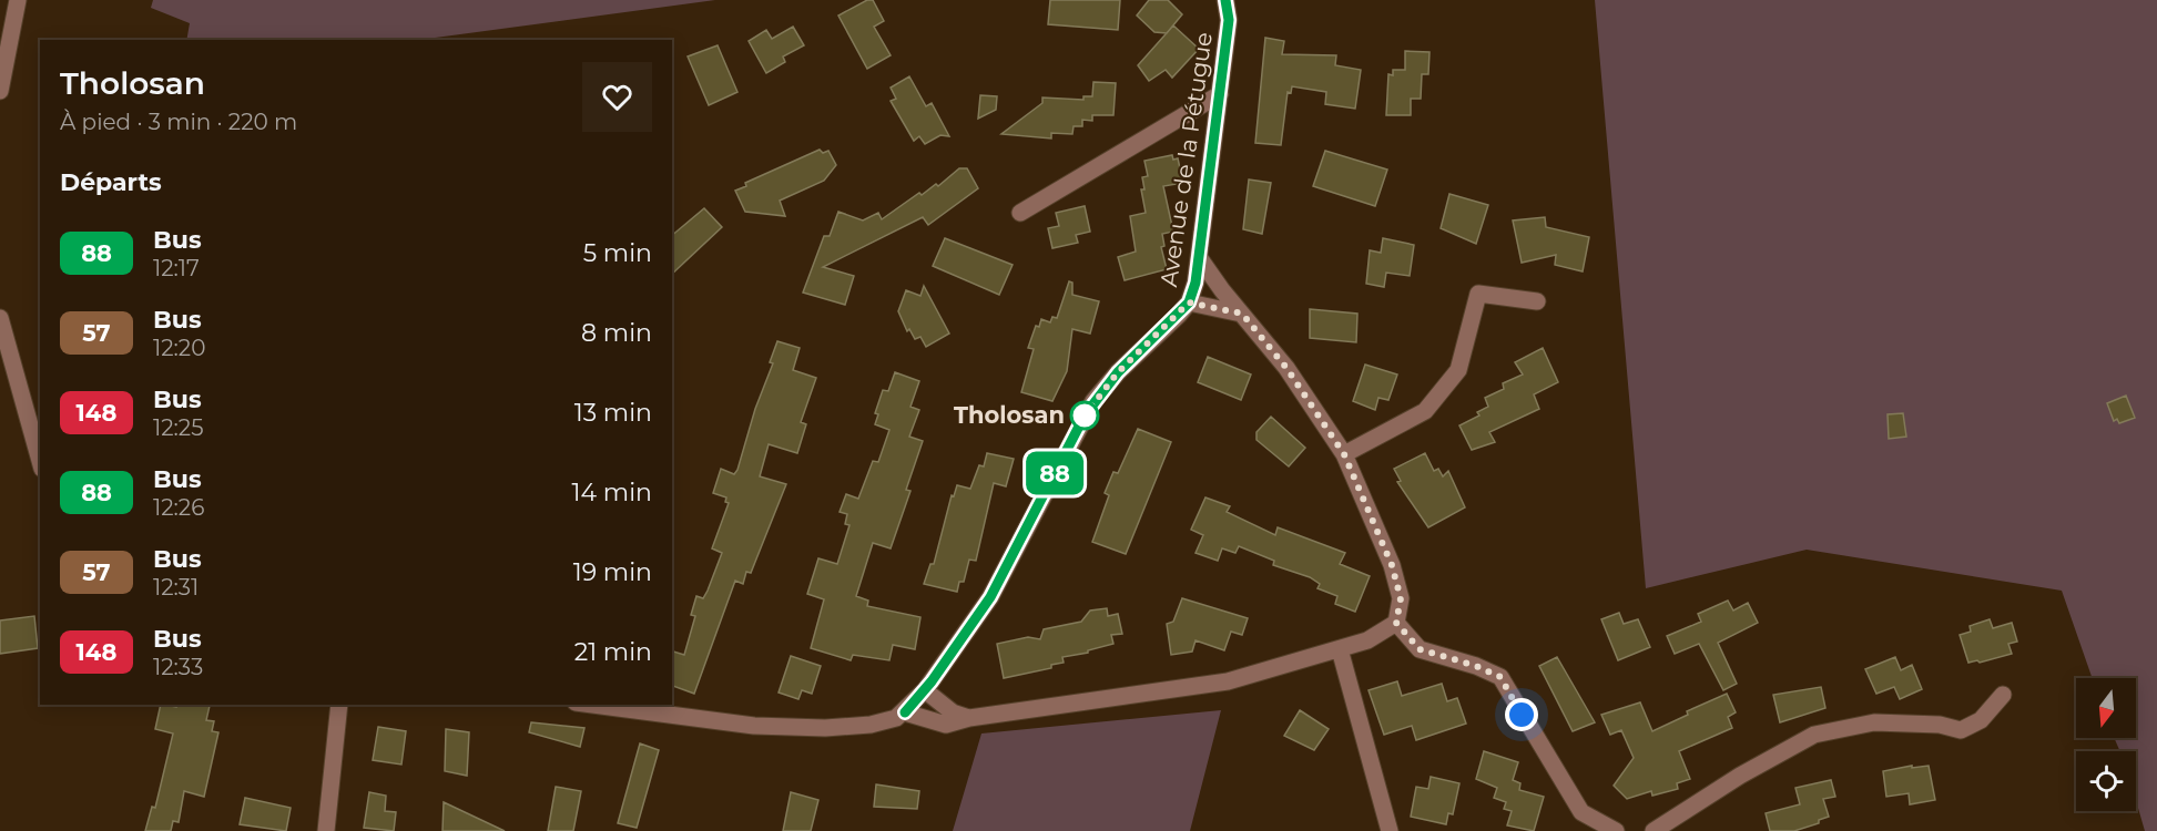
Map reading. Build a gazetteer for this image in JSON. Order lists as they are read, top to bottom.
{
  "streets": {
    "street": ["Avenue de la Pétugue"]
  },
  "places": ["Tholosan"],
  "lines": ["bus line 88"],
  "north": "bottom",
  "page": {
    "on_map": "88",
    "heading": [
      ["Tholosan", "À pied · 3 min · 220 m"],
      "Départs"
    ],
    "list": [
      {
        "mark": "88",
        "name": "Bus",
        "note": "12:17",
        "value": "5 min"
      },
      {
        "mark": "57",
        "name": "Bus",
        "note": "12:20",
        "value": "8 min"
      },
      {
        "mark": "148",
        "name": "Bus",
        "note": "12:25",
        "value": "13 min"
      },
      {
        "mark": "88",
        "name": "Bus",
        "note": "12:26",
        "value": "14 min"
      },
      {
        "mark": "57",
        "name": "Bus",
        "note": "12:31",
        "value": "19 min"
      },
      {
        "mark": "148",
        "name": "Bus",
        "note": "12:33",
        "value": "21 min"
      }
    ]
  }
}
